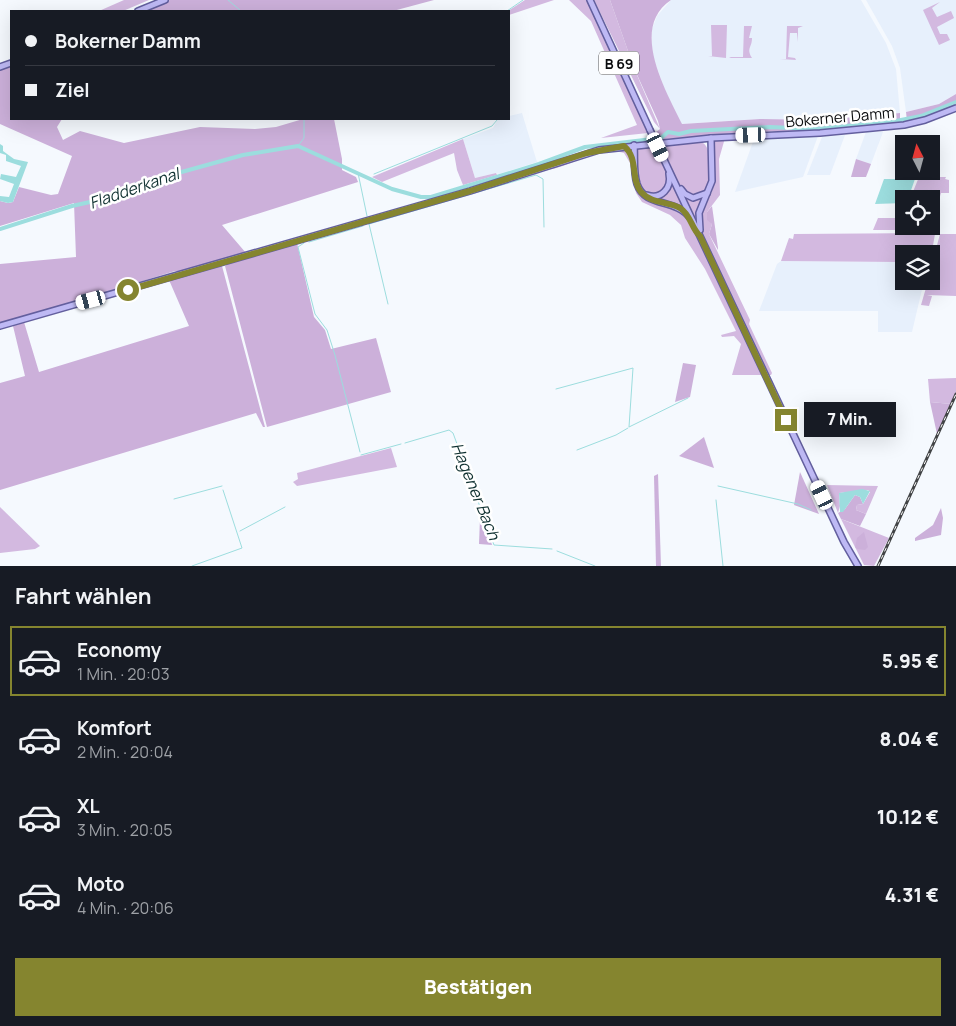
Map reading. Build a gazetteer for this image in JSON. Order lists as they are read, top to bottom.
{
  "streets": {
    "main road": ["B 69", "Bokerner Damm"]
  },
  "water": ["Fladderkanal", "Hagener Bach"],
  "north": "top",
  "page": {
    "banner": ["Bokerner Damm", "Ziel"],
    "bubble": "7 Min.",
    "heading": "Fahrt wählen",
    "list": [
      {
        "name": "Economy",
        "note": "1 Min. · 20:03",
        "value": "5.95 €"
      },
      {
        "name": "Komfort",
        "note": "2 Min. · 20:04",
        "value": "8.04 €"
      },
      {
        "name": "XL",
        "note": "3 Min. · 20:05",
        "value": "10.12 €"
      },
      {
        "name": "Moto",
        "note": "4 Min. · 20:06",
        "value": "4.31 €"
      }
    ],
    "buttons": "Bestätigen"
  }
}
